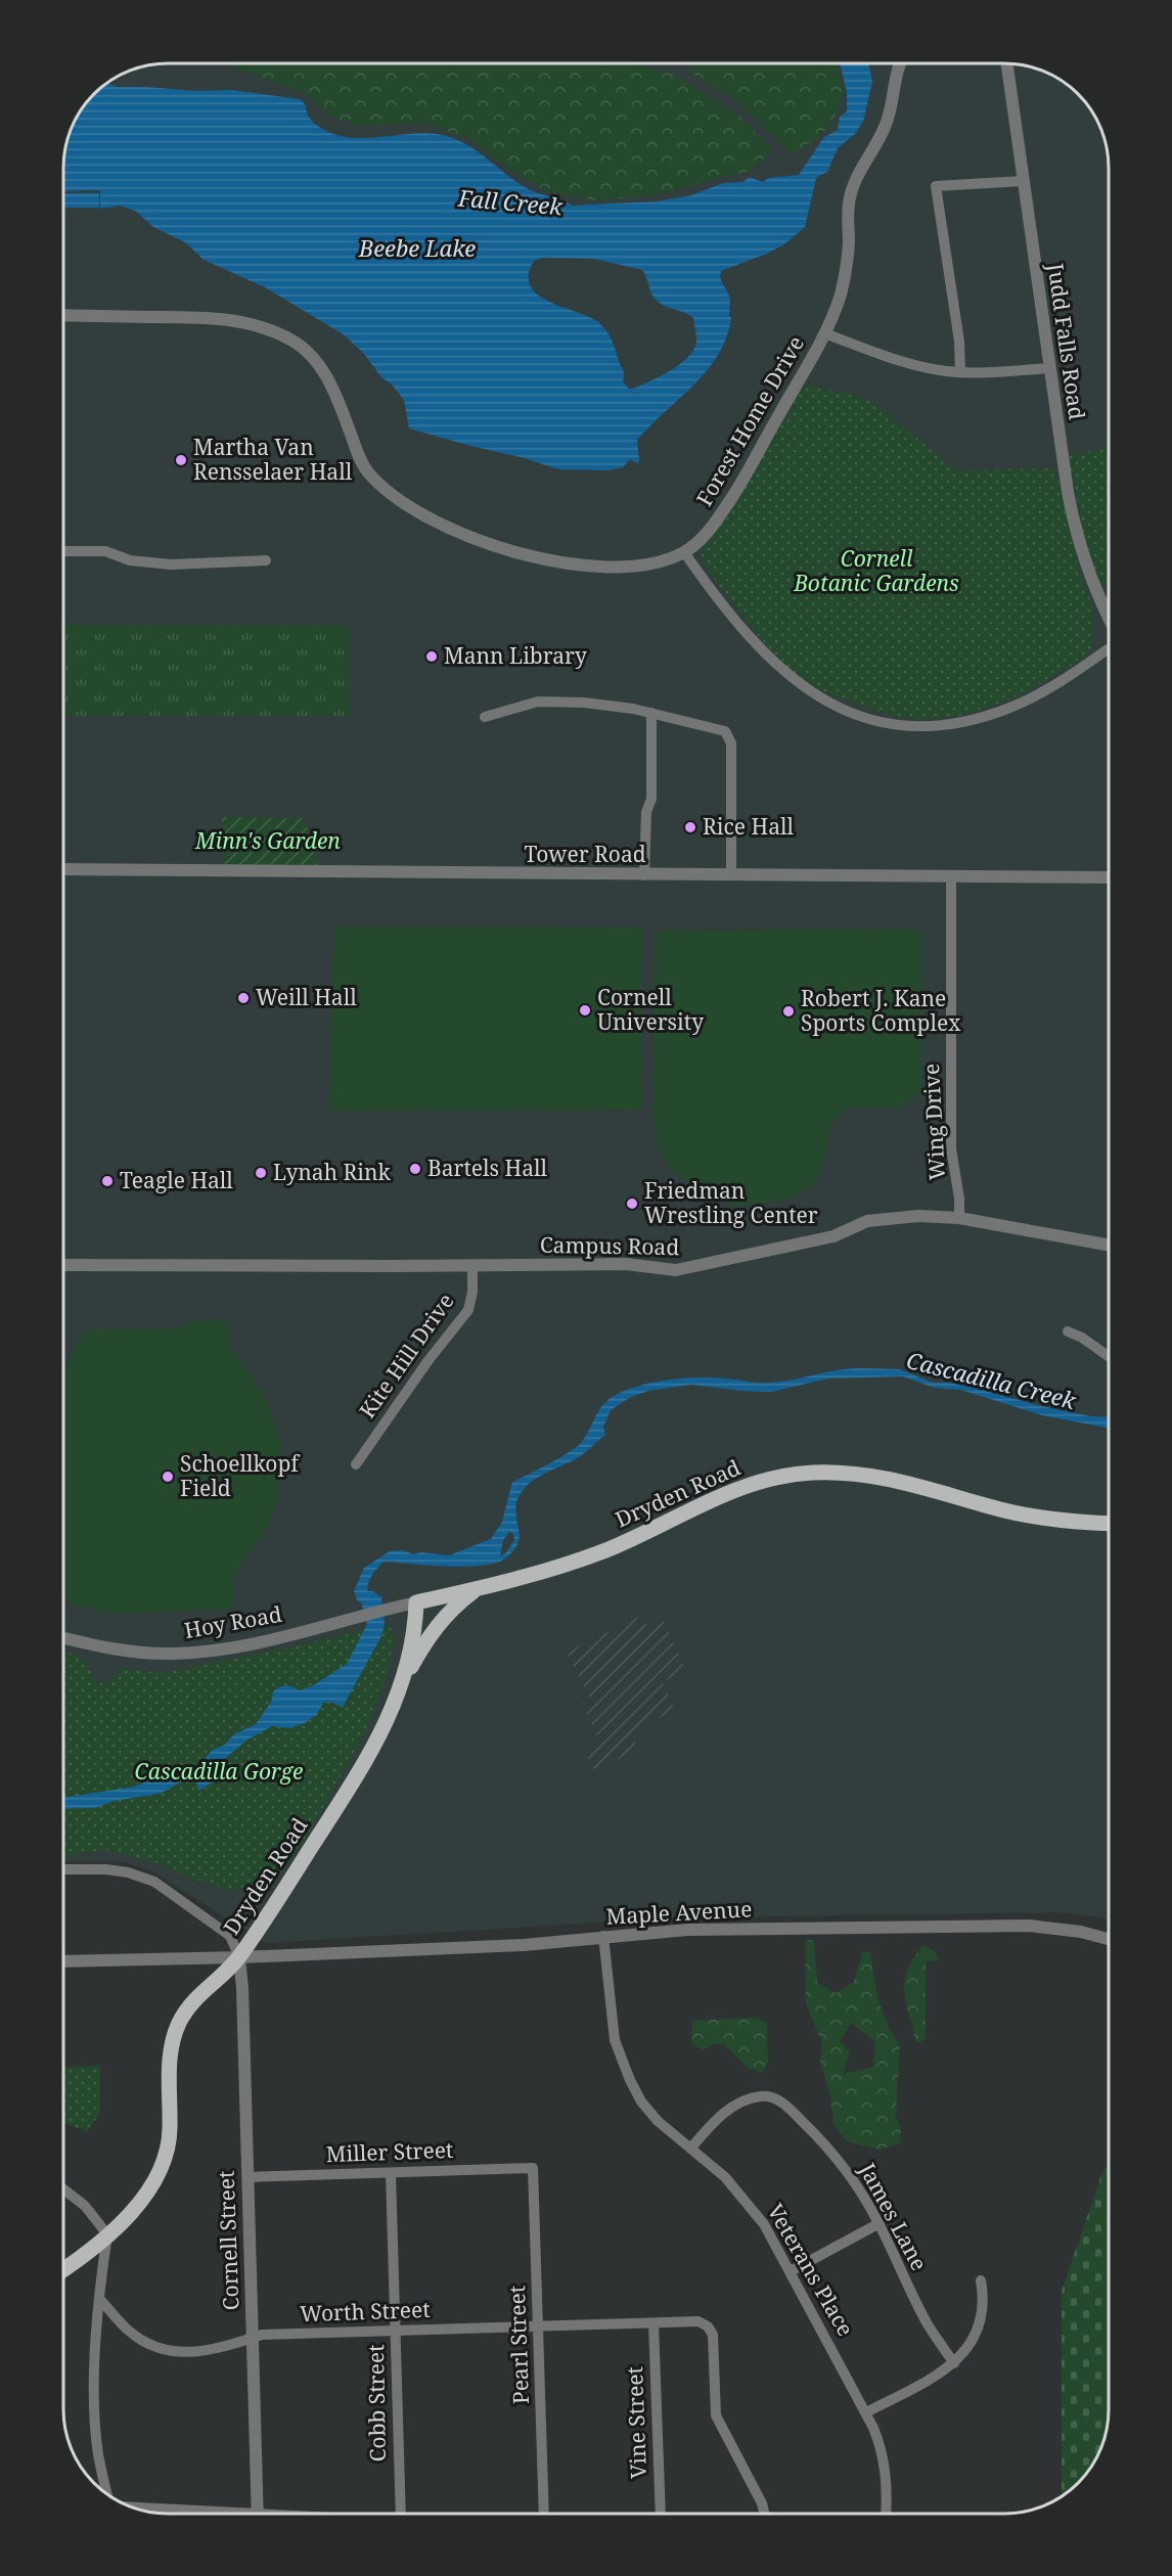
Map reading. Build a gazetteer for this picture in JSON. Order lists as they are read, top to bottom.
{
  "streets": {
    "main road": ["Dryden Road"],
    "street": [
      "Judd Falls Road",
      "Forest Home Drive",
      "Tower Road",
      "Wing Drive",
      "Campus Road",
      "Kite Hill Drive",
      "Hoy Road",
      "Maple Avenue",
      "Miller Street",
      "James Lane",
      "Cornell Street",
      "Veterans Place",
      "Worth Street",
      "Pearl Street",
      "Cobb Street",
      "Vine Street"
    ]
  },
  "crossings": [
    ["Tower Road", "Wing Drive"],
    ["Wing Drive", "Campus Road"],
    ["Campus Road", "Kite Hill Drive"],
    ["Dryden Road", "Hoy Road"],
    ["Dryden Road", "Maple Avenue"],
    ["Dryden Road", "Cornell Street"],
    ["Maple Avenue", "Cornell Street"],
    ["Maple Avenue", "Veterans Place"],
    ["Miller Street", "Cornell Street"],
    ["Miller Street", "Pearl Street"],
    ["Miller Street", "Cobb Street"],
    ["James Lane", "Veterans Place"],
    ["Cornell Street", "Worth Street"],
    ["Worth Street", "Pearl Street"],
    ["Worth Street", "Cobb Street"],
    ["Worth Street", "Vine Street"]
  ],
  "water": ["Fall Creek", "Beebe Lake", "Cascadilla Creek"],
  "parks": ["Cornell Botanic Gardens", "Minn's Garden", "Cascadilla Gorge"],
  "places": [
    "Martha Van Rensselaer Hall",
    "Mann Library",
    "Rice Hall",
    "Weill Hall",
    "Cornell University",
    "Robert J. Kane Sports Complex",
    "Bartels Hall",
    "Lynah Rink",
    "Teagle Hall",
    "Friedman Wrestling Center",
    "Schoellkopf Field"
  ]
}
